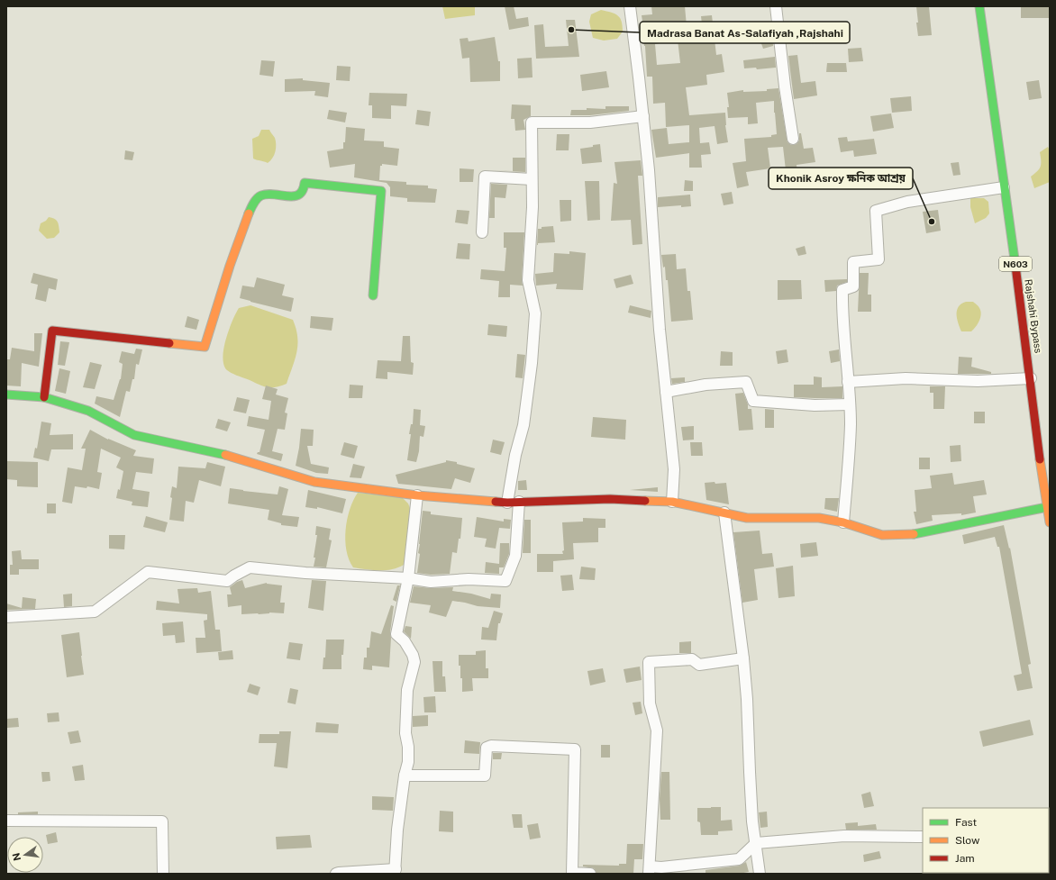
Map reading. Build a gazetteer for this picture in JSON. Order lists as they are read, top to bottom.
{
  "streets": {
    "main road": ["N603", "Rajshahi Bypass"]
  },
  "places": ["Madrasa Banat As-Salafiyah ,Rajshahi", "Khonik Asroy ক্ষনিক আশ্রয়"],
  "legend": ["Fast", "Slow", "Jam"],
  "north": "left"
}
